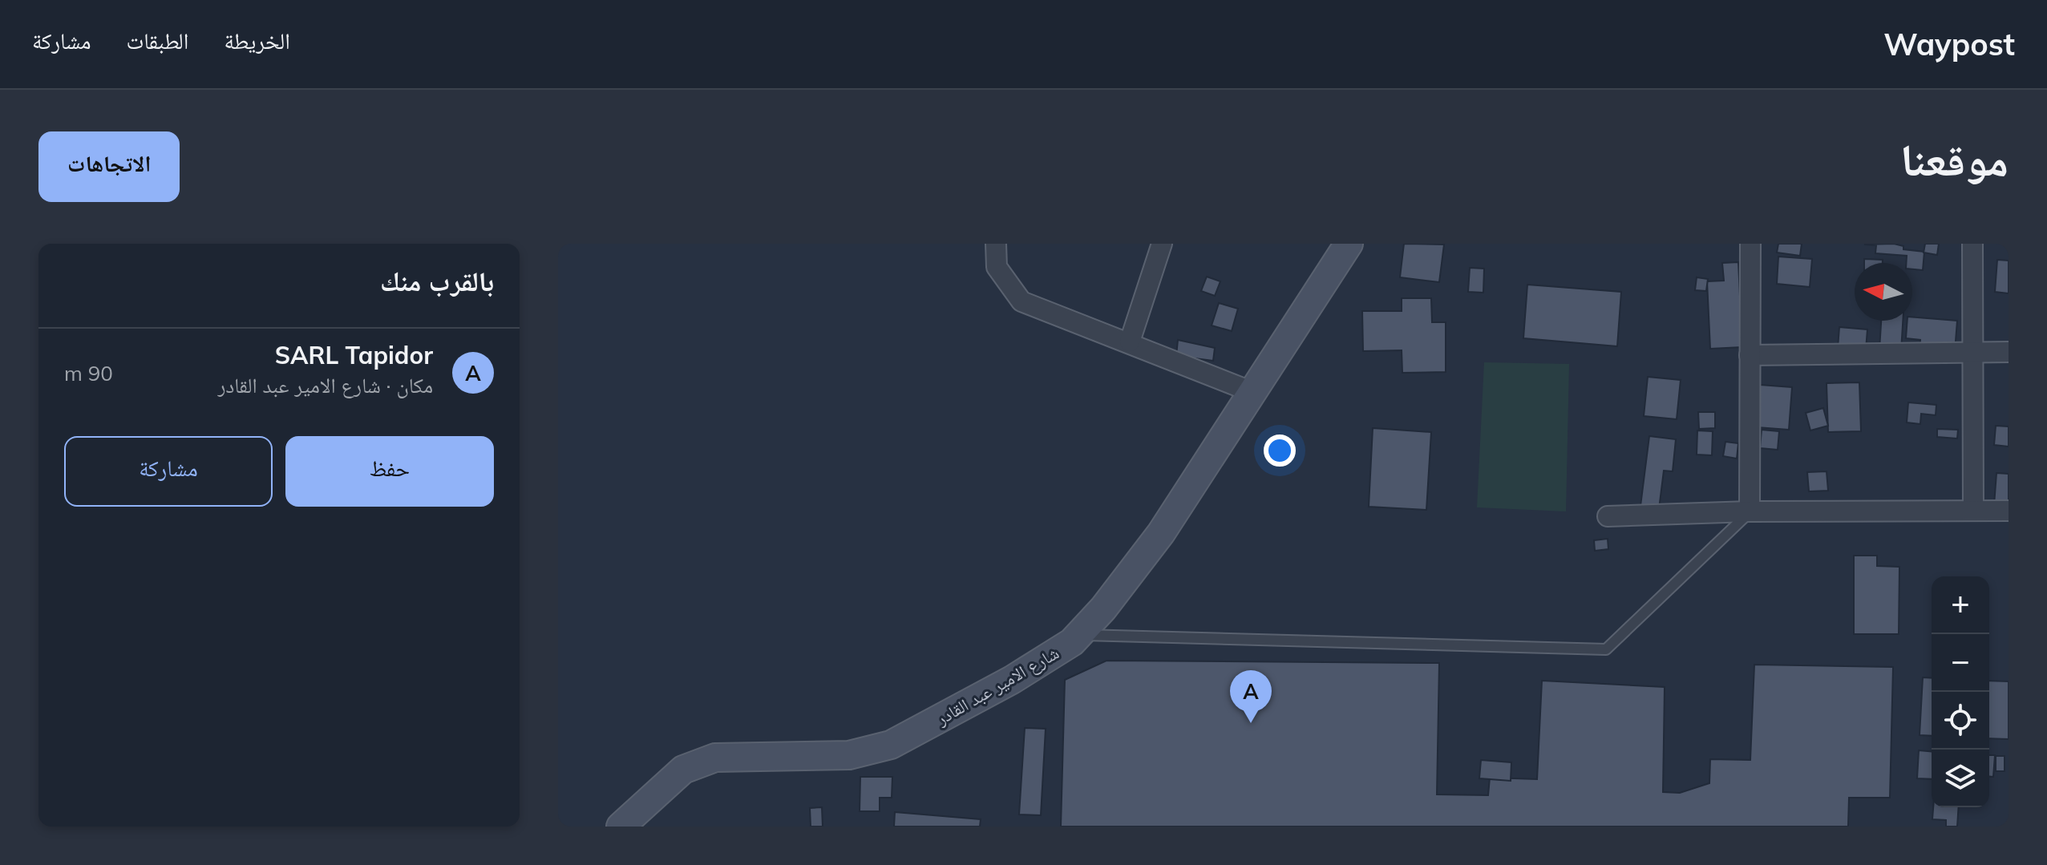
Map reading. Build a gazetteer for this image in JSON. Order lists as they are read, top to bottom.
{
  "streets": {
    "main road": ["شارع الامير عبد القادر"]
  },
  "north": "left",
  "page": {
    "header": "Waypost",
    "nav": ["الخريطة", "الطبقات", "مشاركة"],
    "title": "موقعنا",
    "buttons": [
      "الاتجاهات",
      ["حفظ", "مشاركة"]
    ],
    "heading": "بالقرب منك",
    "list": [
      {
        "mark": "A",
        "name": "SARL Tapidor",
        "note": "مكان · شارع الامير عبد القادر",
        "value": "90 m"
      }
    ],
    "map_buttons": ["+", "−"],
    "pins": "A"
  }
}
